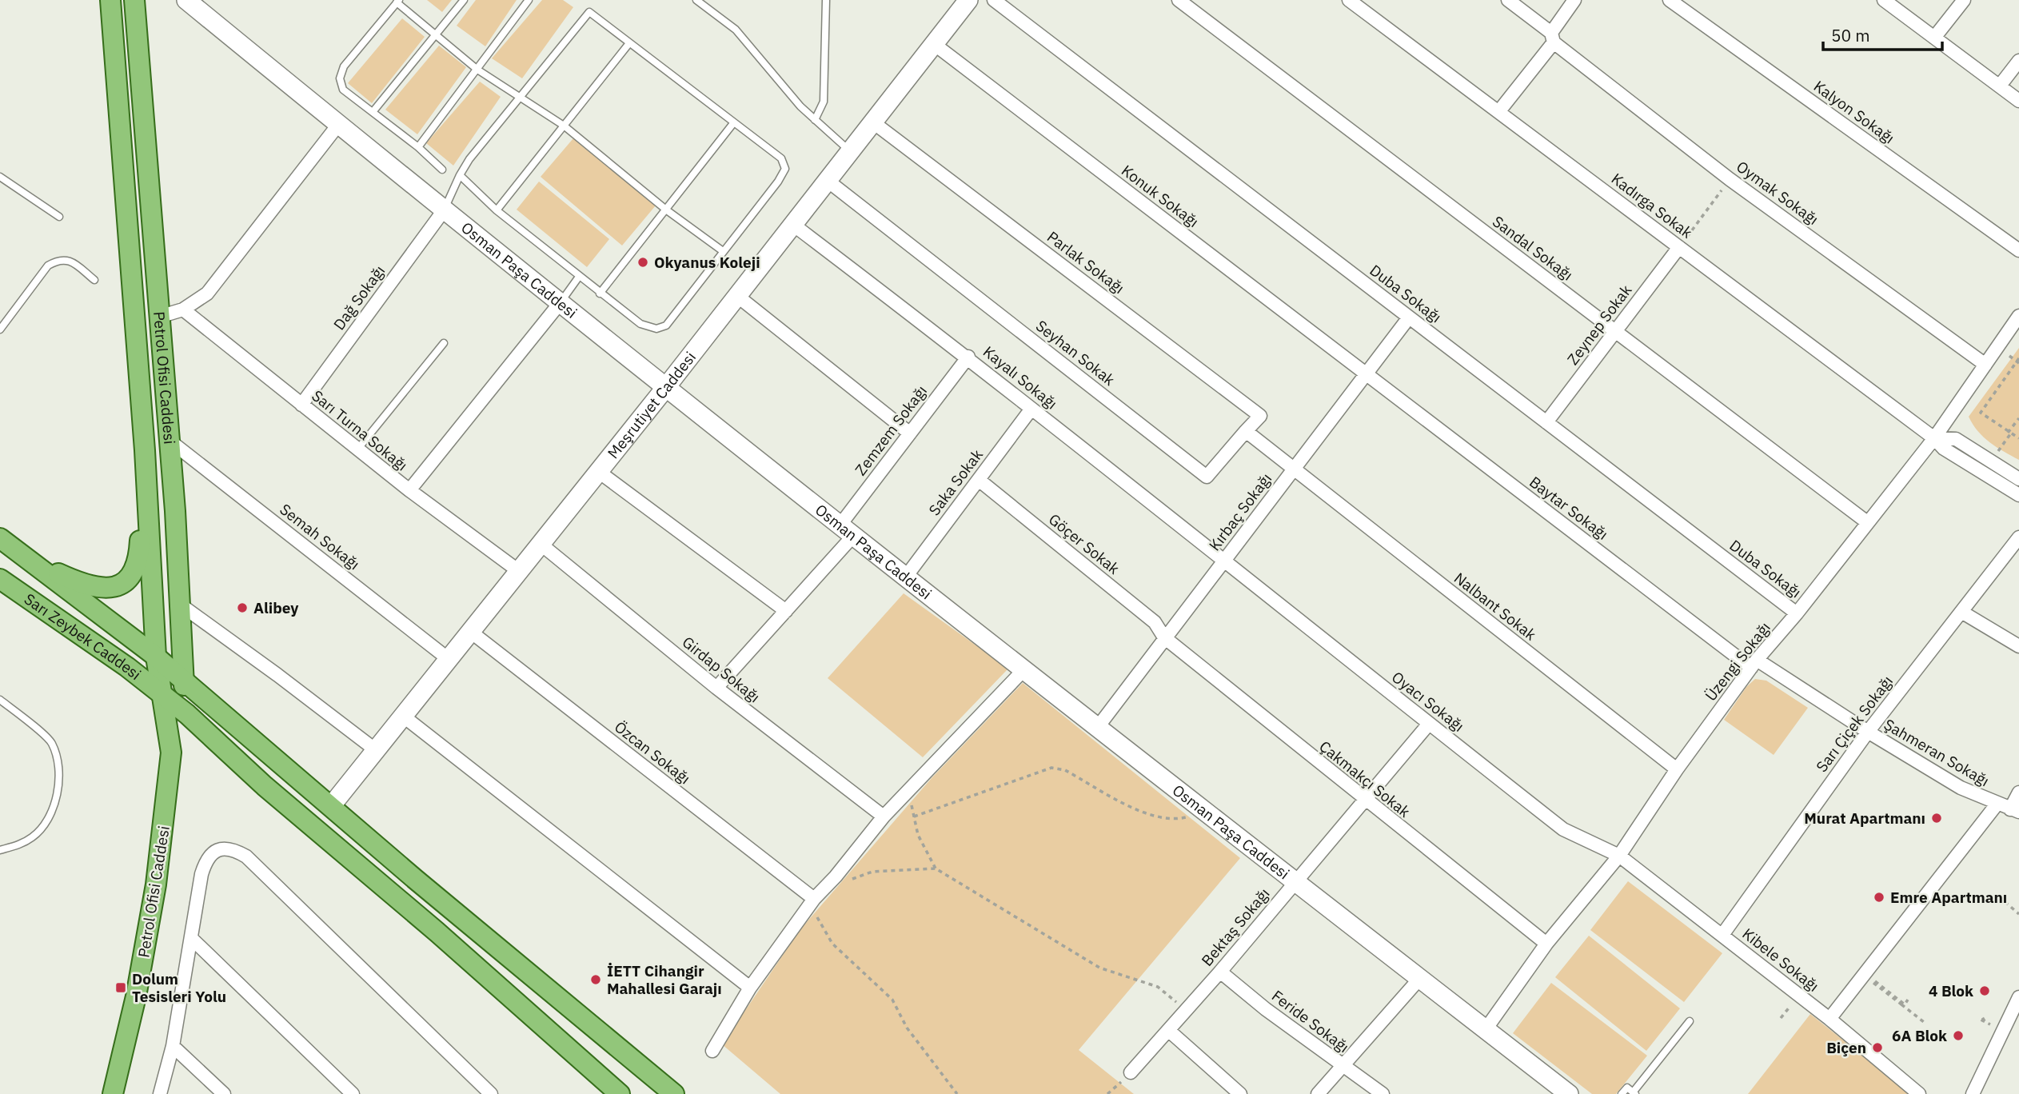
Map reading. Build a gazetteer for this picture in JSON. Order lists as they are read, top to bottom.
{
  "streets": {
    "main road": [
      "Osman Paşa Caddesi",
      "Petrol Ofisi Caddesi",
      "Meşrutiyet Caddesi",
      "Sarı Zeybek Caddesi"
    ],
    "street": [
      "Kalyon Sokağı",
      "Oymak Sokağı",
      "Konuk Sokağı",
      "Kadırga Sokak",
      "Sandal Sokağı",
      "Parlak Sokağı",
      "Duba Sokağı",
      "Dağ Sokağı",
      "Zeynep Sokak",
      "Seyhan Sokak",
      "Kayalı Sokağı",
      "Sarı Turna Sokağı",
      "Zemzem Sokağı",
      "Saka Sokak",
      "Baytar Sokağı",
      "Kırbaç Sokağı",
      "Semah Sokağı",
      "Göçer Sokak",
      "Nalbant Sokak",
      "Üzengi Sokağı",
      "Girdap Sokağı",
      "Oyacı Sokağı",
      "Sarı Çiçek Sokağı",
      "Özcan Sokağı",
      "Şahmeran Sokağı",
      "Çakmakçı Sokak",
      "Bektaş Sokağı",
      "Kibele Sokağı",
      "Feride Sokağı"
    ]
  },
  "crossings": [
    ["Oymak Sokağı", "Üzengi Sokağı"],
    ["Konuk Sokağı", "Meşrutiyet Caddesi"],
    ["Konuk Sokağı", "Baytar Sokağı"],
    ["Konuk Sokağı", "Kırbaç Sokağı"],
    ["Kadırga Sokak", "Zeynep Sokak"],
    ["Kadırga Sokak", "Üzengi Sokağı"],
    ["Sandal Sokağı", "Zeynep Sokak"],
    ["Sandal Sokağı", "Üzengi Sokağı"],
    ["Parlak Sokağı", "Seyhan Sokak"],
    ["Parlak Sokağı", "Meşrutiyet Caddesi"],
    ["Osman Paşa Caddesi", "Dağ Sokağı"],
    ["Osman Paşa Caddesi", "Meşrutiyet Caddesi"],
    ["Osman Paşa Caddesi", "Zemzem Sokağı"],
    ["Osman Paşa Caddesi", "Saka Sokak"],
    ["Osman Paşa Caddesi", "Kırbaç Sokağı"],
    ["Osman Paşa Caddesi", "Üzengi Sokağı"],
    ["Osman Paşa Caddesi", "Bektaş Sokağı"],
    ["Duba Sokağı", "Zeynep Sokak"],
    ["Duba Sokağı", "Kırbaç Sokağı"],
    ["Duba Sokağı", "Üzengi Sokağı"],
    ["Dağ Sokağı", "Sarı Turna Sokağı"],
    ["Seyhan Sokak", "Meşrutiyet Caddesi"],
    ["Petrol Ofisi Caddesi", "Semah Sokağı"],
    ["Petrol Ofisi Caddesi", "Sarı Zeybek Caddesi"],
    ["Kayalı Sokağı", "Meşrutiyet Caddesi"],
    ["Kayalı Sokağı", "Zemzem Sokağı"],
    ["Kayalı Sokağı", "Saka Sokak"],
    ["Kayalı Sokağı", "Kırbaç Sokağı"],
    ["Kayalı Sokağı", "Oyacı Sokağı"],
    ["Meşrutiyet Caddesi", "Sarı Turna Sokağı"],
    ["Meşrutiyet Caddesi", "Semah Sokağı"],
    ["Meşrutiyet Caddesi", "Sarı Zeybek Caddesi"],
    ["Meşrutiyet Caddesi", "Girdap Sokağı"],
    ["Meşrutiyet Caddesi", "Özcan Sokağı"],
    ["Zemzem Sokağı", "Girdap Sokağı"],
    ["Saka Sokak", "Göçer Sokak"],
    ["Baytar Sokağı", "Kırbaç Sokağı"],
    ["Baytar Sokağı", "Üzengi Sokağı"],
    ["Baytar Sokağı", "Şahmeran Sokağı"],
    ["Kırbaç Sokağı", "Göçer Sokak"],
    ["Kırbaç Sokağı", "Nalbant Sokak"],
    ["Kırbaç Sokağı", "Oyacı Sokağı"],
    ["Kırbaç Sokağı", "Çakmakçı Sokak"],
    ["Göçer Sokak", "Çakmakçı Sokak"],
    ["Nalbant Sokak", "Üzengi Sokağı"],
    ["Üzengi Sokağı", "Oyacı Sokağı"],
    ["Üzengi Sokağı", "Şahmeran Sokağı"],
    ["Üzengi Sokağı", "Çakmakçı Sokak"],
    ["Üzengi Sokağı", "Kibele Sokağı"],
    ["Oyacı Sokağı", "Bektaş Sokağı"],
    ["Oyacı Sokağı", "Kibele Sokağı"],
    ["Sarı Çiçek Sokağı", "Şahmeran Sokağı"],
    ["Sarı Çiçek Sokağı", "Kibele Sokağı"],
    ["Çakmakçı Sokak", "Bektaş Sokağı"],
    ["Bektaş Sokağı", "Feride Sokağı"]
  ],
  "places": {
    "other": [
      "Okyanus Koleji",
      "Alibey",
      "Murat Apartmanı",
      "Emre Apartmanı",
      "İETT Cihangir Mahallesi Garajı",
      "4 Blok",
      "6A Blok",
      "Biçen"
    ],
    "transit": ["Dolum Tesisleri Yolu"]
  },
  "scale_bar": "50 m"
}
